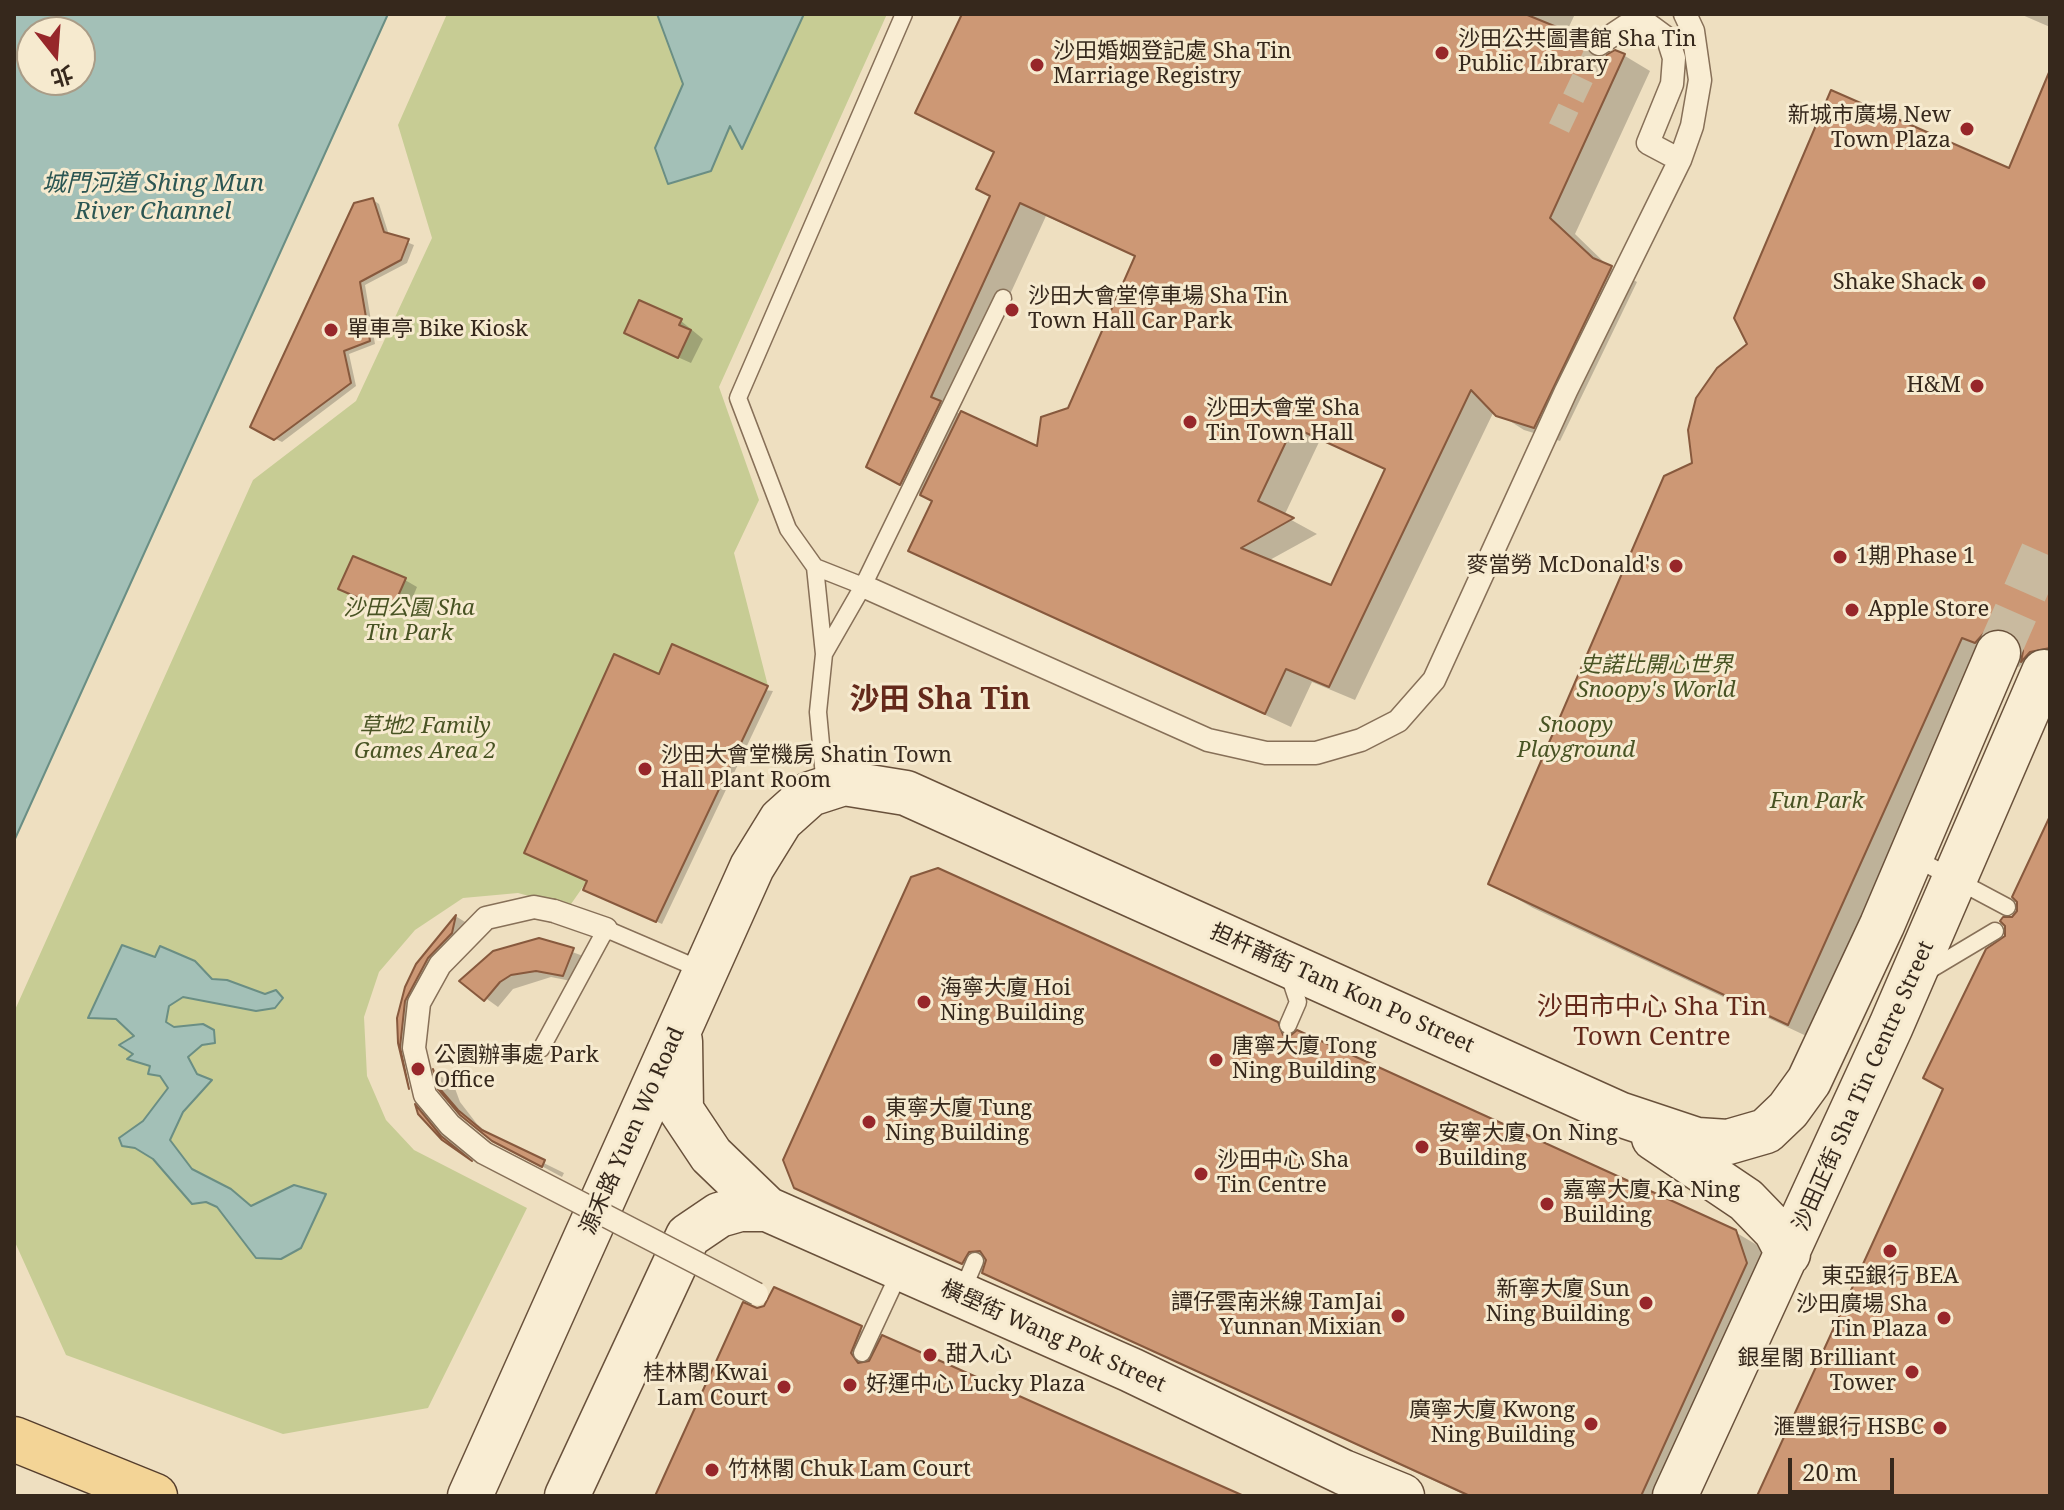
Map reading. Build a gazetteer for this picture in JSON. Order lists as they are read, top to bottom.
{
  "streets": {
    "main road": [
      "担杆莆街 Tam Kon Po Street",
      "沙田正街 Sha Tin Centre Street",
      "源禾路 Yuen Wo Road",
      "橫壆街 Wang Pok Street"
    ]
  },
  "crossings": [
    ["担杆莆街 Tam Kon Po Street", "源禾路 Yuen Wo Road"]
  ],
  "districts": ["沙田 Sha Tin", "沙田市中心 Sha Tin Town Centre"],
  "water": ["城門河道 Shing Mun River Channel"],
  "parks": [
    "沙田公園 Sha Tin Park",
    "史諾比開心世界 Snoopy's World",
    "Snoopy Playground",
    "草地2 Family Games Area 2",
    "Fun Park"
  ],
  "places": [
    "沙田公共圖書館 Sha Tin Public Library",
    "沙田婚姻登記處 Sha Tin Marriage Registry",
    "新城市廣場 New Town Plaza",
    "Shake Shack",
    "沙田大會堂停車場 Sha Tin Town Hall Car Park",
    "單車亭 Bike Kiosk",
    "H&M",
    "沙田大會堂 Sha Tin Town Hall",
    "1期 Phase 1",
    "麥當勞 McDonald's",
    "Apple Store",
    "沙田大會堂機房 Shatin Town Hall Plant Room",
    "海寧大廈 Hoi Ning Building",
    "唐寧大廈 Tong Ning Building",
    "公園辦事處 Park Office",
    "東寧大廈 Tung Ning Building",
    "安寧大廈 On Ning Building",
    "沙田中心 Sha Tin Centre",
    "嘉寧大廈 Ka Ning Building",
    "東亞銀行 BEA",
    "新寧大廈 Sun Ning Building",
    "譚仔雲南米線 TamJai Yunnan Mixian",
    "沙田廣場 Sha Tin Plaza",
    "甜入心",
    "銀星閣 Brilliant Tower",
    "好運中心 Lucky Plaza",
    "桂林閣 Kwai Lam Court",
    "廣寧大廈 Kwong Ning Building",
    "滙豐銀行 HSBC",
    "竹林閣 Chuk Lam Court"
  ],
  "scale_bar": "20 m",
  "north": "bottom"
}
